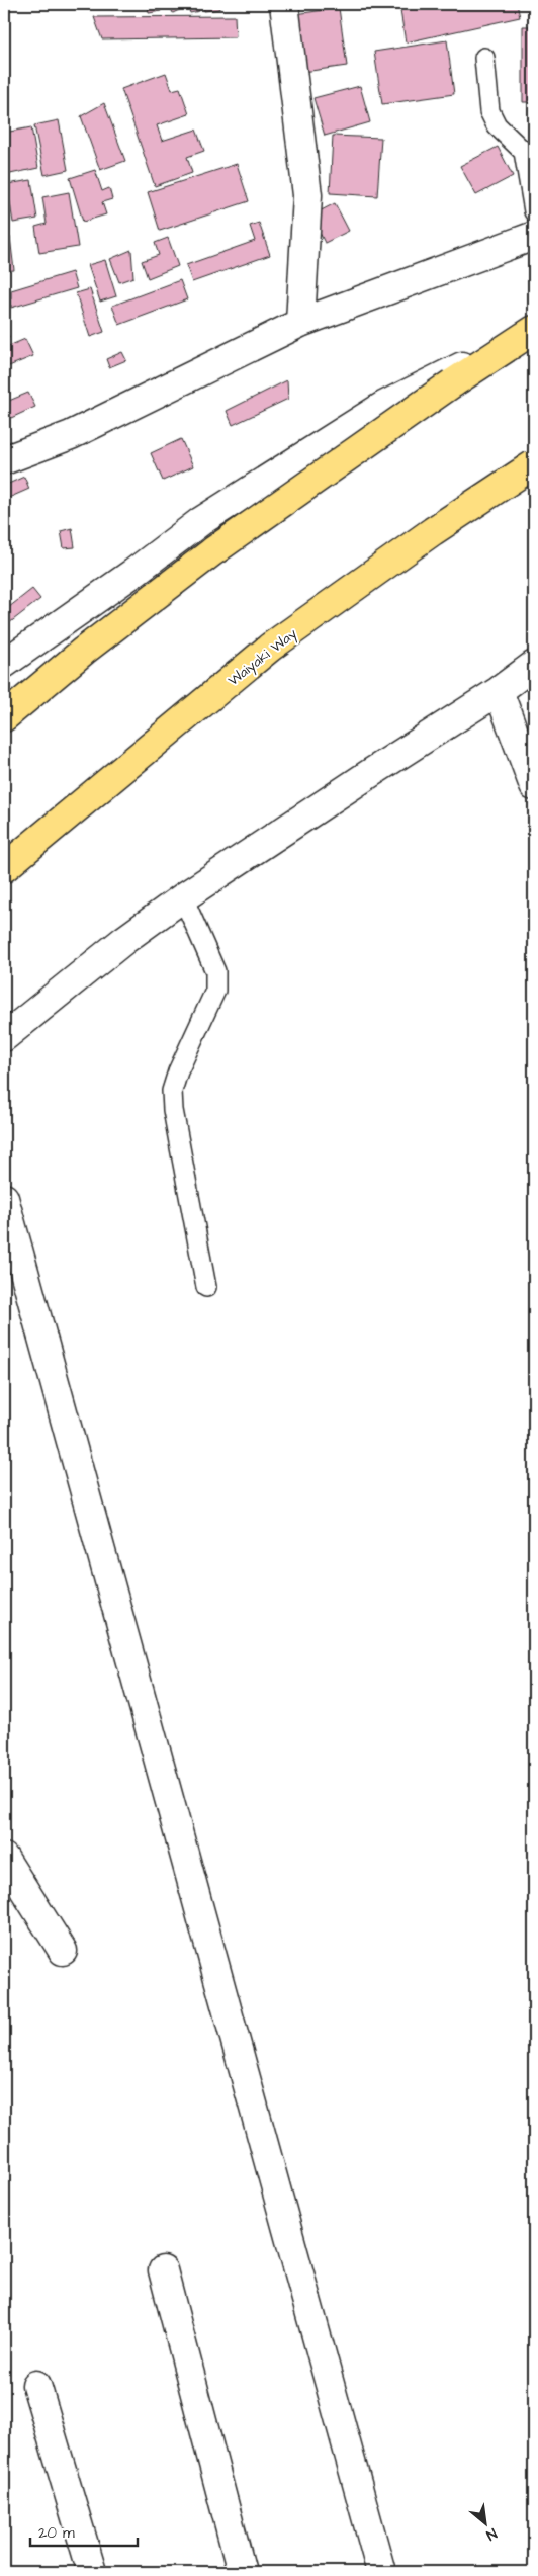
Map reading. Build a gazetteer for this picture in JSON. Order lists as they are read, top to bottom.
{
  "streets": {
    "highway": ["Waiyaki Way"]
  },
  "scale_bar": "20 m",
  "north": "bottom right"
}
